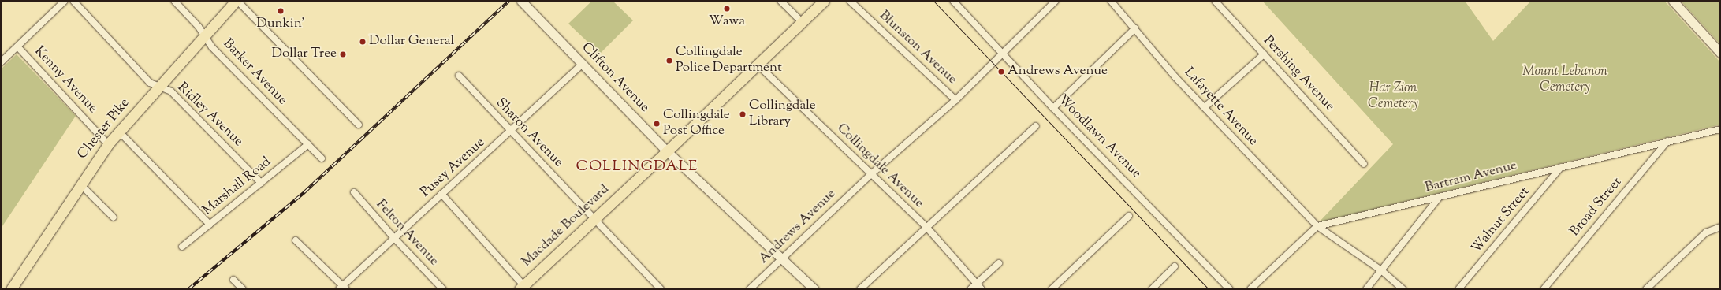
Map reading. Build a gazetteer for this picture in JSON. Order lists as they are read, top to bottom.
{
  "streets": {
    "main road": ["Chester Pike", "Macdade Boulevard"],
    "street": [
      "Blunston Avenue",
      "Barker Avenue",
      "Pershing Avenue",
      "Clifton Avenue",
      "Kenny Avenue",
      "Lafayette Avenue",
      "Ridley Avenue",
      "Sharon Avenue",
      "Woodlawn Avenue",
      "Collingdale Avenue",
      "Pusey Avenue",
      "Bartram Avenue",
      "Marshall Road",
      "Broad Street",
      "Walnut Street",
      "Andrews Avenue",
      "Felton Avenue"
    ]
  },
  "crossings": [
    ["Blunston Avenue", "Andrews Avenue"],
    ["Barker Avenue", "Chester Pike"],
    ["Barker Avenue", "Marshall Road"],
    ["Clifton Avenue", "Pusey Avenue"],
    ["Clifton Avenue", "Macdade Boulevard"],
    ["Clifton Avenue", "Andrews Avenue"],
    ["Kenny Avenue", "Chester Pike"],
    ["Lafayette Avenue", "Bartram Avenue"],
    ["Ridley Avenue", "Chester Pike"],
    ["Ridley Avenue", "Marshall Road"],
    ["Sharon Avenue", "Pusey Avenue"],
    ["Sharon Avenue", "Macdade Boulevard"],
    ["Woodlawn Avenue", "Andrews Avenue"],
    ["Collingdale Avenue", "Macdade Boulevard"],
    ["Collingdale Avenue", "Andrews Avenue"],
    ["Pusey Avenue", "Felton Avenue"],
    ["Bartram Avenue", "Broad Street"],
    ["Bartram Avenue", "Walnut Street"]
  ],
  "districts": ["COLLINGDALE"],
  "parks": ["Mount Lebanon Cemetery", "Har Zion Cemetery"],
  "places": [
    "Wawa",
    "Dunkin'",
    "Dollar General",
    "Dollar Tree",
    "Collingdale Police Department",
    "Andrews Avenue",
    "Collingdale Library",
    "Collingdale Post Office"
  ]
}
